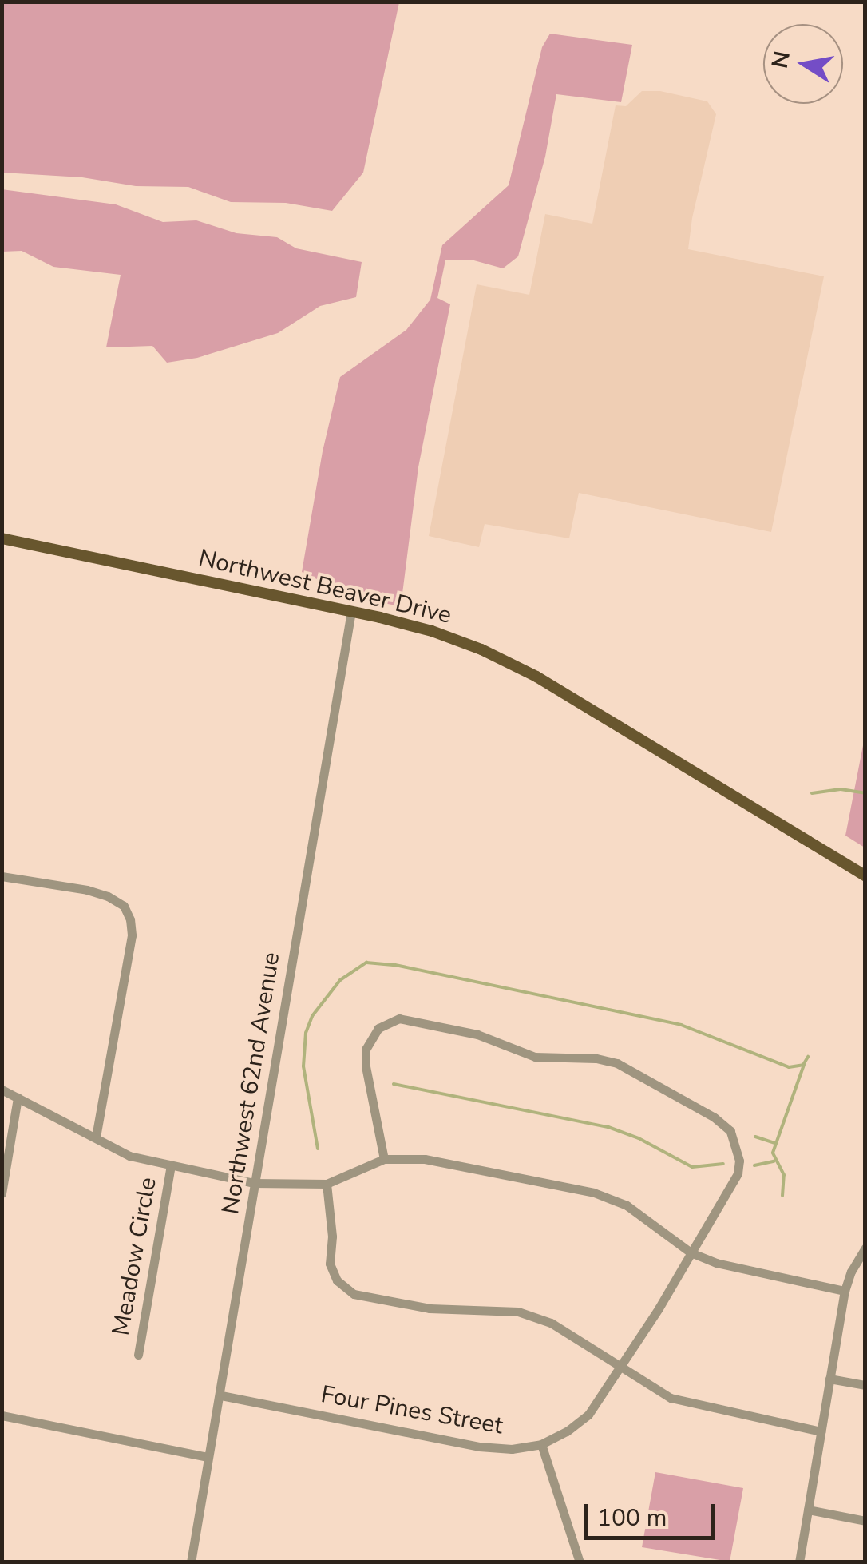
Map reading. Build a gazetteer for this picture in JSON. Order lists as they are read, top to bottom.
{
  "streets": {
    "main road": ["Northwest Beaver Drive"],
    "street": ["Northwest 62nd Avenue", "Meadow Circle", "Four Pines Street"]
  },
  "crossings": [
    ["Northwest Beaver Drive", "Northwest 62nd Avenue"],
    ["Northwest 62nd Avenue", "Four Pines Street"]
  ],
  "scale_bar": "100 m",
  "north": "left"
}
